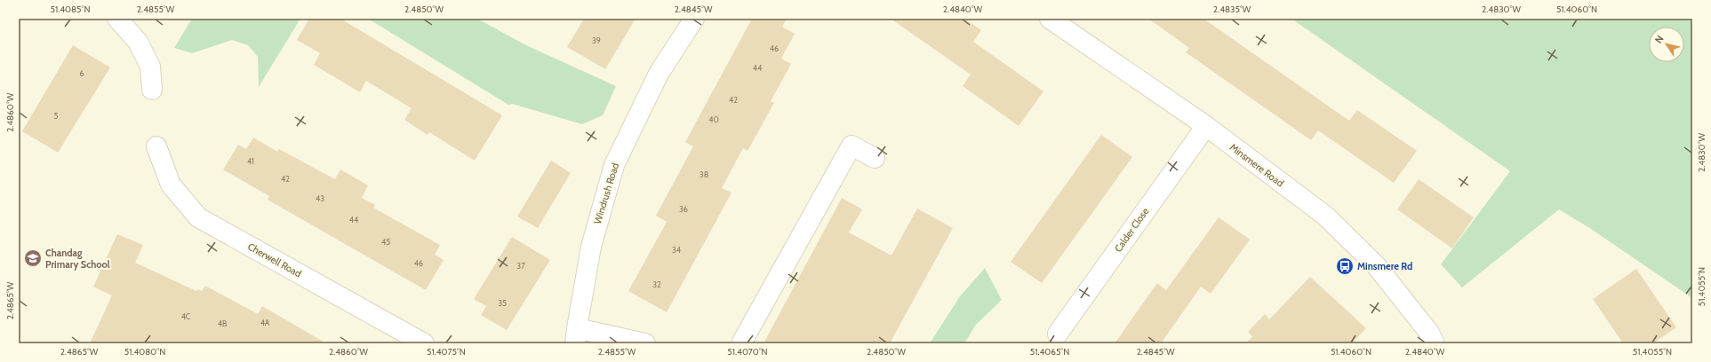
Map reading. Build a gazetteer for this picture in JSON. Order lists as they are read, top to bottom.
{
  "streets": {
    "street": [
      "Minsmere Road",
      "Windrush Road",
      "Calder Close",
      "Cherwell Road"
    ]
  },
  "crossings": [
    ["Minsmere Road", "Calder Close"]
  ],
  "places": {
    "school or university": ["Chandag Primary School"],
    "bus stop": ["Minsmere Rd"]
  },
  "house_numbers": [
    "39",
    "46",
    "44",
    "6",
    "42",
    "5",
    "40",
    "41",
    "38",
    "42",
    "43",
    "36",
    "44",
    "45",
    "34",
    "46",
    "37",
    "32",
    "35",
    "4C",
    "4A",
    "4B"
  ],
  "north": "top left",
  "coordinates": [
    "51.4085°N",
    "2.4855°W",
    "2.4850°W",
    "2.4845°W",
    "2.4840°W",
    "2.4835°W",
    "2.4830°W",
    "51.4060°N",
    "2.4860°W",
    "51.4055°N",
    "2.4865°W",
    "51.4080°N",
    "51.4075°N",
    "51.4070°N",
    "51.4065°N"
  ]
}
